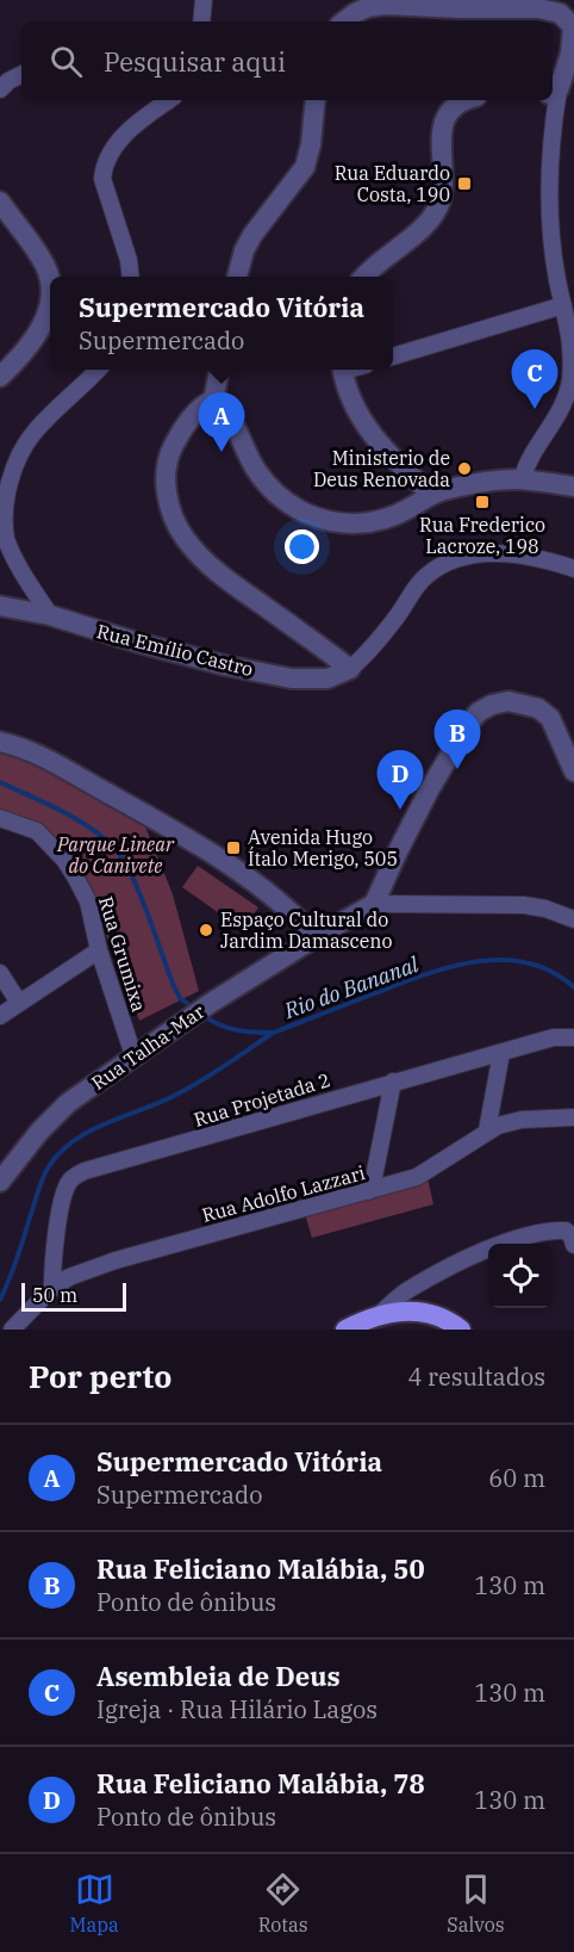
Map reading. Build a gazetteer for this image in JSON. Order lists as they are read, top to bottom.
{
  "streets": {
    "street": [
      "Rua Emílio Castro",
      "Rua Grumixa",
      "Rua Talha-Mar",
      "Rua Projetada 2",
      "Rua Adolfo Lazzari"
    ]
  },
  "crossings": [
    ["Rua Grumixa", "Rua Talha-Mar"],
    ["Rua Projetada 2", "Rua Adolfo Lazzari"]
  ],
  "water": ["Rio do Bananal"],
  "parks": ["Parque Linear do Canivete"],
  "places": {
    "transit": ["Rua Eduardo Costa, 190", "Rua Frederico Lacroze, 198", "Avenida Hugo Ítalo Merigo, 505"],
    "other": ["Ministerio de Deus Renovada", "Espaço Cultural do Jardim Damasceno"]
  },
  "scale_bar": "50 m",
  "page": {
    "search": "Pesquisar aqui",
    "popup": ["Supermercado Vitória", "Supermercado"],
    "pins": [
      "C",
      "A",
      "B",
      "D"
    ],
    "scale": "50 m",
    "heading": ["Por perto", "4 resultados"],
    "list": [
      {
        "mark": "A",
        "name": "Supermercado Vitória",
        "note": "Supermercado",
        "value": "60 m"
      },
      {
        "mark": "B",
        "name": "Rua Feliciano Malábia, 50",
        "note": "Ponto de ônibus",
        "value": "130 m"
      },
      {
        "mark": "C",
        "name": "Asembleia de Deus",
        "note": "Igreja · Rua Hilário Lagos",
        "value": "130 m"
      },
      {
        "mark": "D",
        "name": "Rua Feliciano Malábia, 78",
        "note": "Ponto de ônibus",
        "value": "130 m"
      }
    ],
    "nav": ["Mapa", "Rotas", "Salvos"]
  }
}
